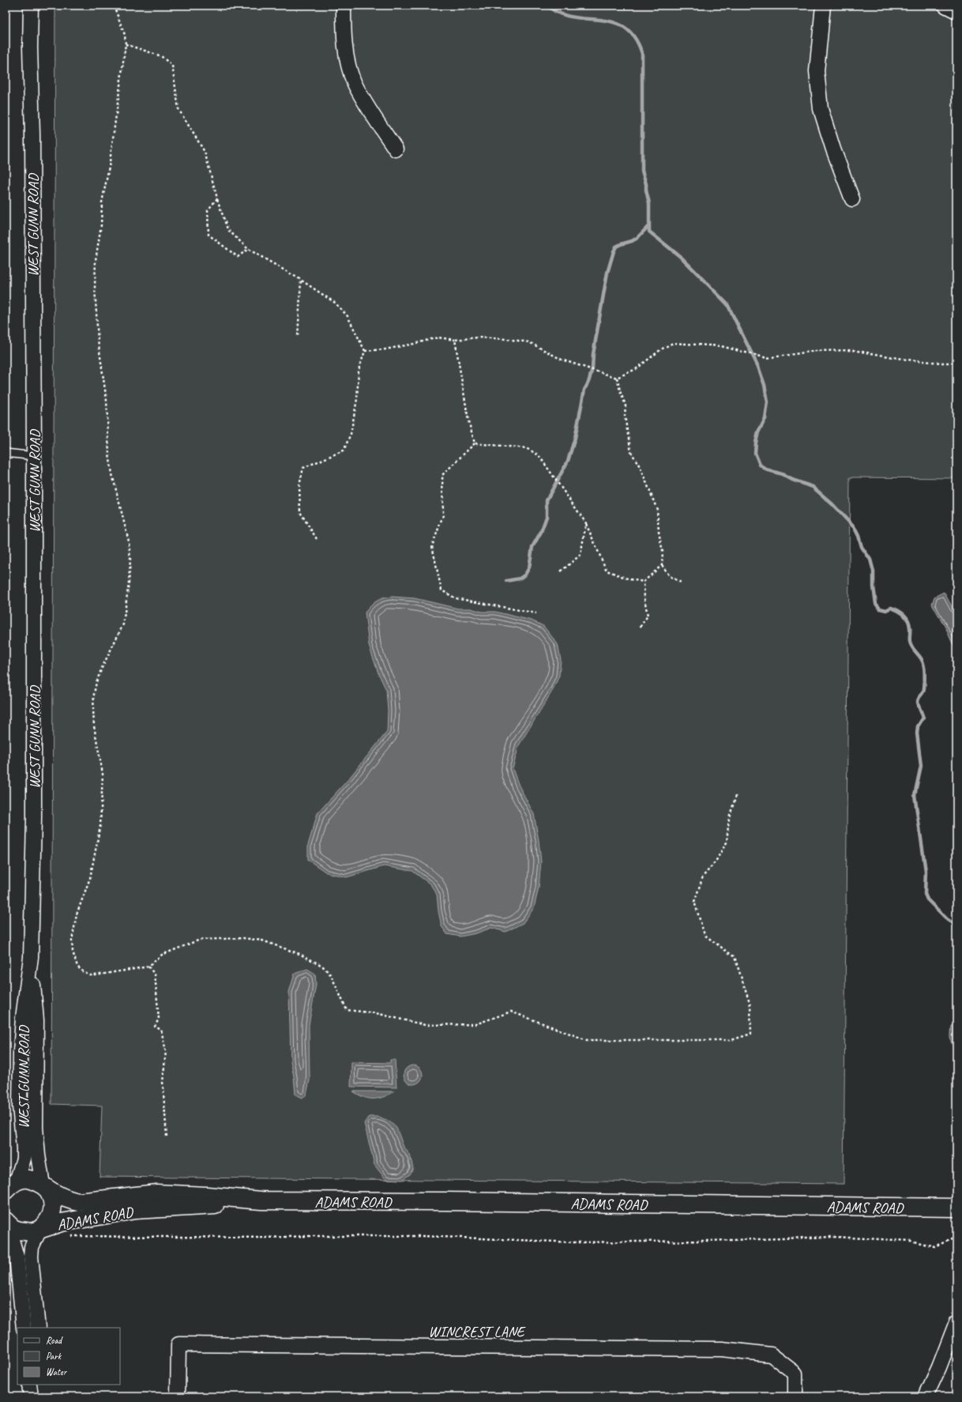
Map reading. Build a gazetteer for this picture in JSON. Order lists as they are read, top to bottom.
{
  "streets": {
    "main road": ["WEST GUNN ROAD", "ADAMS ROAD"],
    "street": ["WINCREST LANE"]
  },
  "crossings": [
    ["WEST GUNN ROAD", "ADAMS ROAD"]
  ],
  "legend": ["Road", "Park", "Water"]
}
